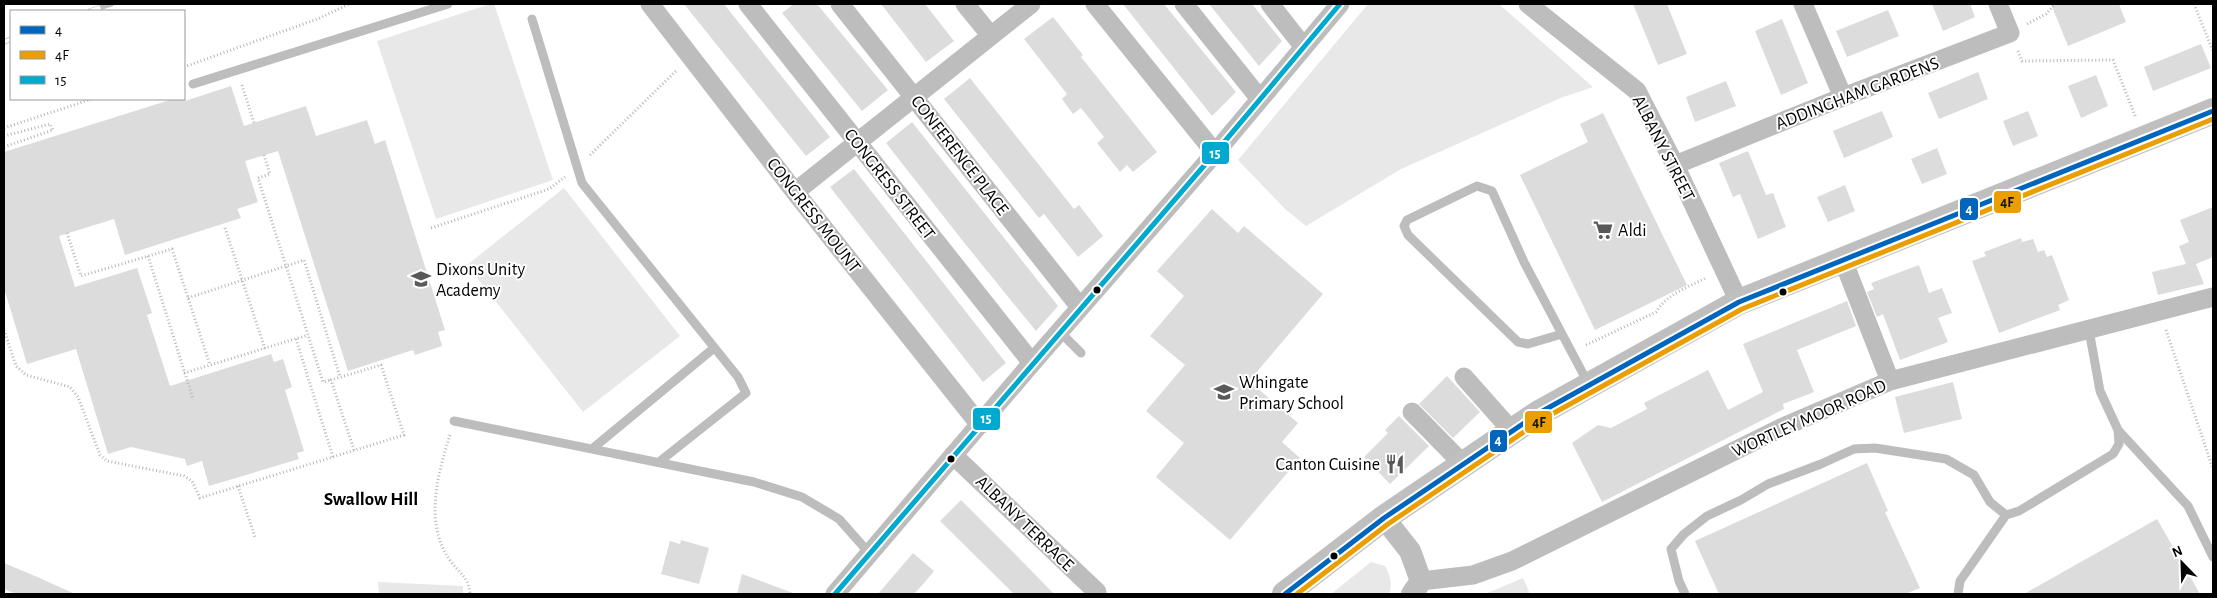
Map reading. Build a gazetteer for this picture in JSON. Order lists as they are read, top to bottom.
{
  "streets": {
    "street": [
      "ADDINGHAM GARDENS",
      "ALBANY STREET",
      "CONFERENCE PLACE",
      "CONGRESS STREET",
      "CONGRESS MOUNT",
      "WORTLEY MOOR ROAD",
      "ALBANY TERRACE"
    ]
  },
  "crossings": [
    ["ADDINGHAM GARDENS", "ALBANY STREET"]
  ],
  "districts": ["Swallow Hill"],
  "places": {
    "supermarket": ["Aldi"],
    "school or university": ["Dixons Unity Academy", "Whingate Primary School"],
    "restaurant": ["Canton Cuisine"]
  },
  "lines": ["transit line 15", "transit line 4", "transit line 4F"],
  "legend": ["4", "4F", "15"],
  "north": "top left"
}
